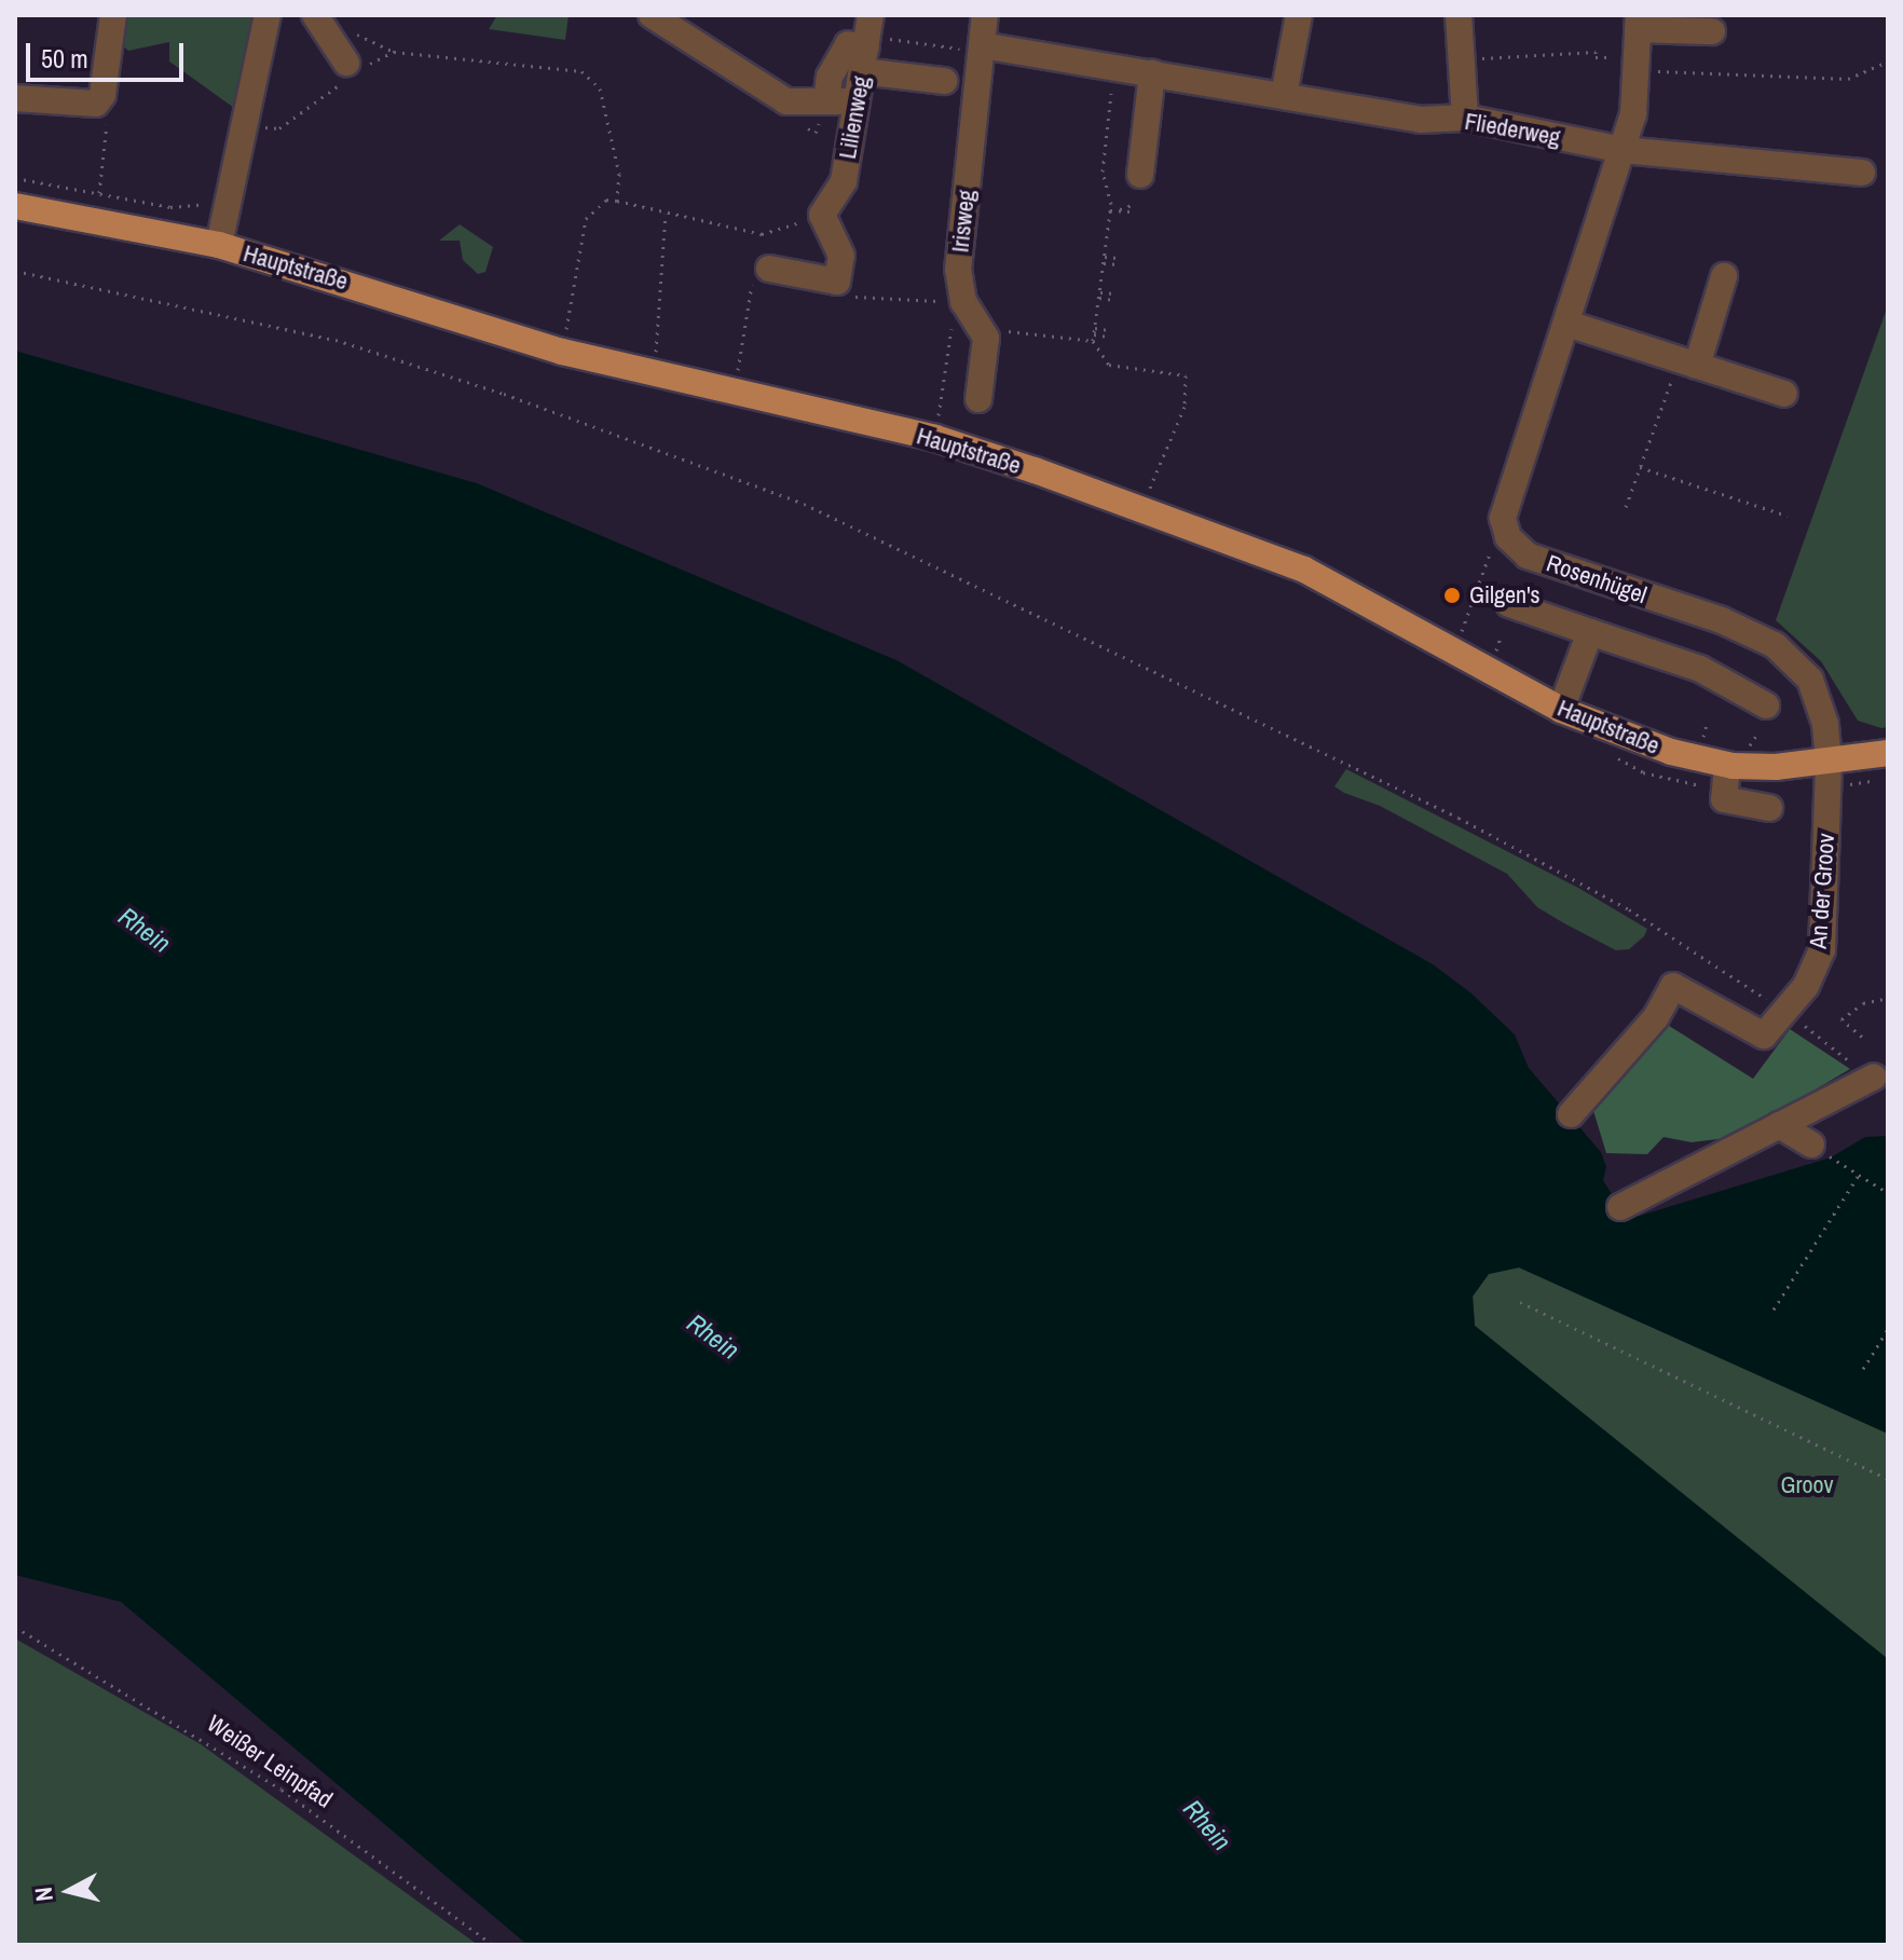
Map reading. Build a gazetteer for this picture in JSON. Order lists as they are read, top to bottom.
{
  "streets": {
    "main road": ["Hauptstraße"],
    "street": [
      "Lilienweg",
      "Fliederweg",
      "Irisweg",
      "Rosenhügel",
      "An der Groov"
    ],
    "path": ["Weißer Leinpfad"]
  },
  "crossings": [
    ["Fliederweg", "Irisweg"],
    ["Hauptstraße", "Rosenhügel"],
    ["Hauptstraße", "An der Groov"],
    ["Rosenhügel", "An der Groov"]
  ],
  "water": ["Rhein"],
  "parks": ["Groov"],
  "places": ["Gilgen's"],
  "scale_bar": "50 m",
  "north": "left"
}
